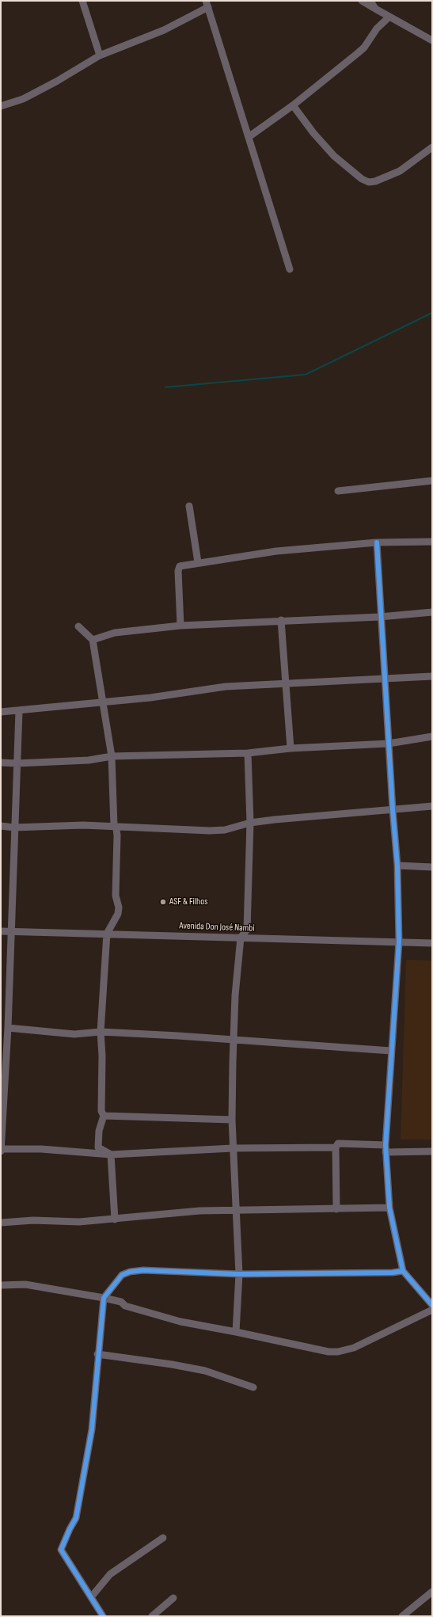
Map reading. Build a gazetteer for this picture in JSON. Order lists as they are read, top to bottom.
{
  "streets": {
    "street": ["Avenida Don José Nambi"]
  },
  "places": ["ASF & Filhos"]
}
